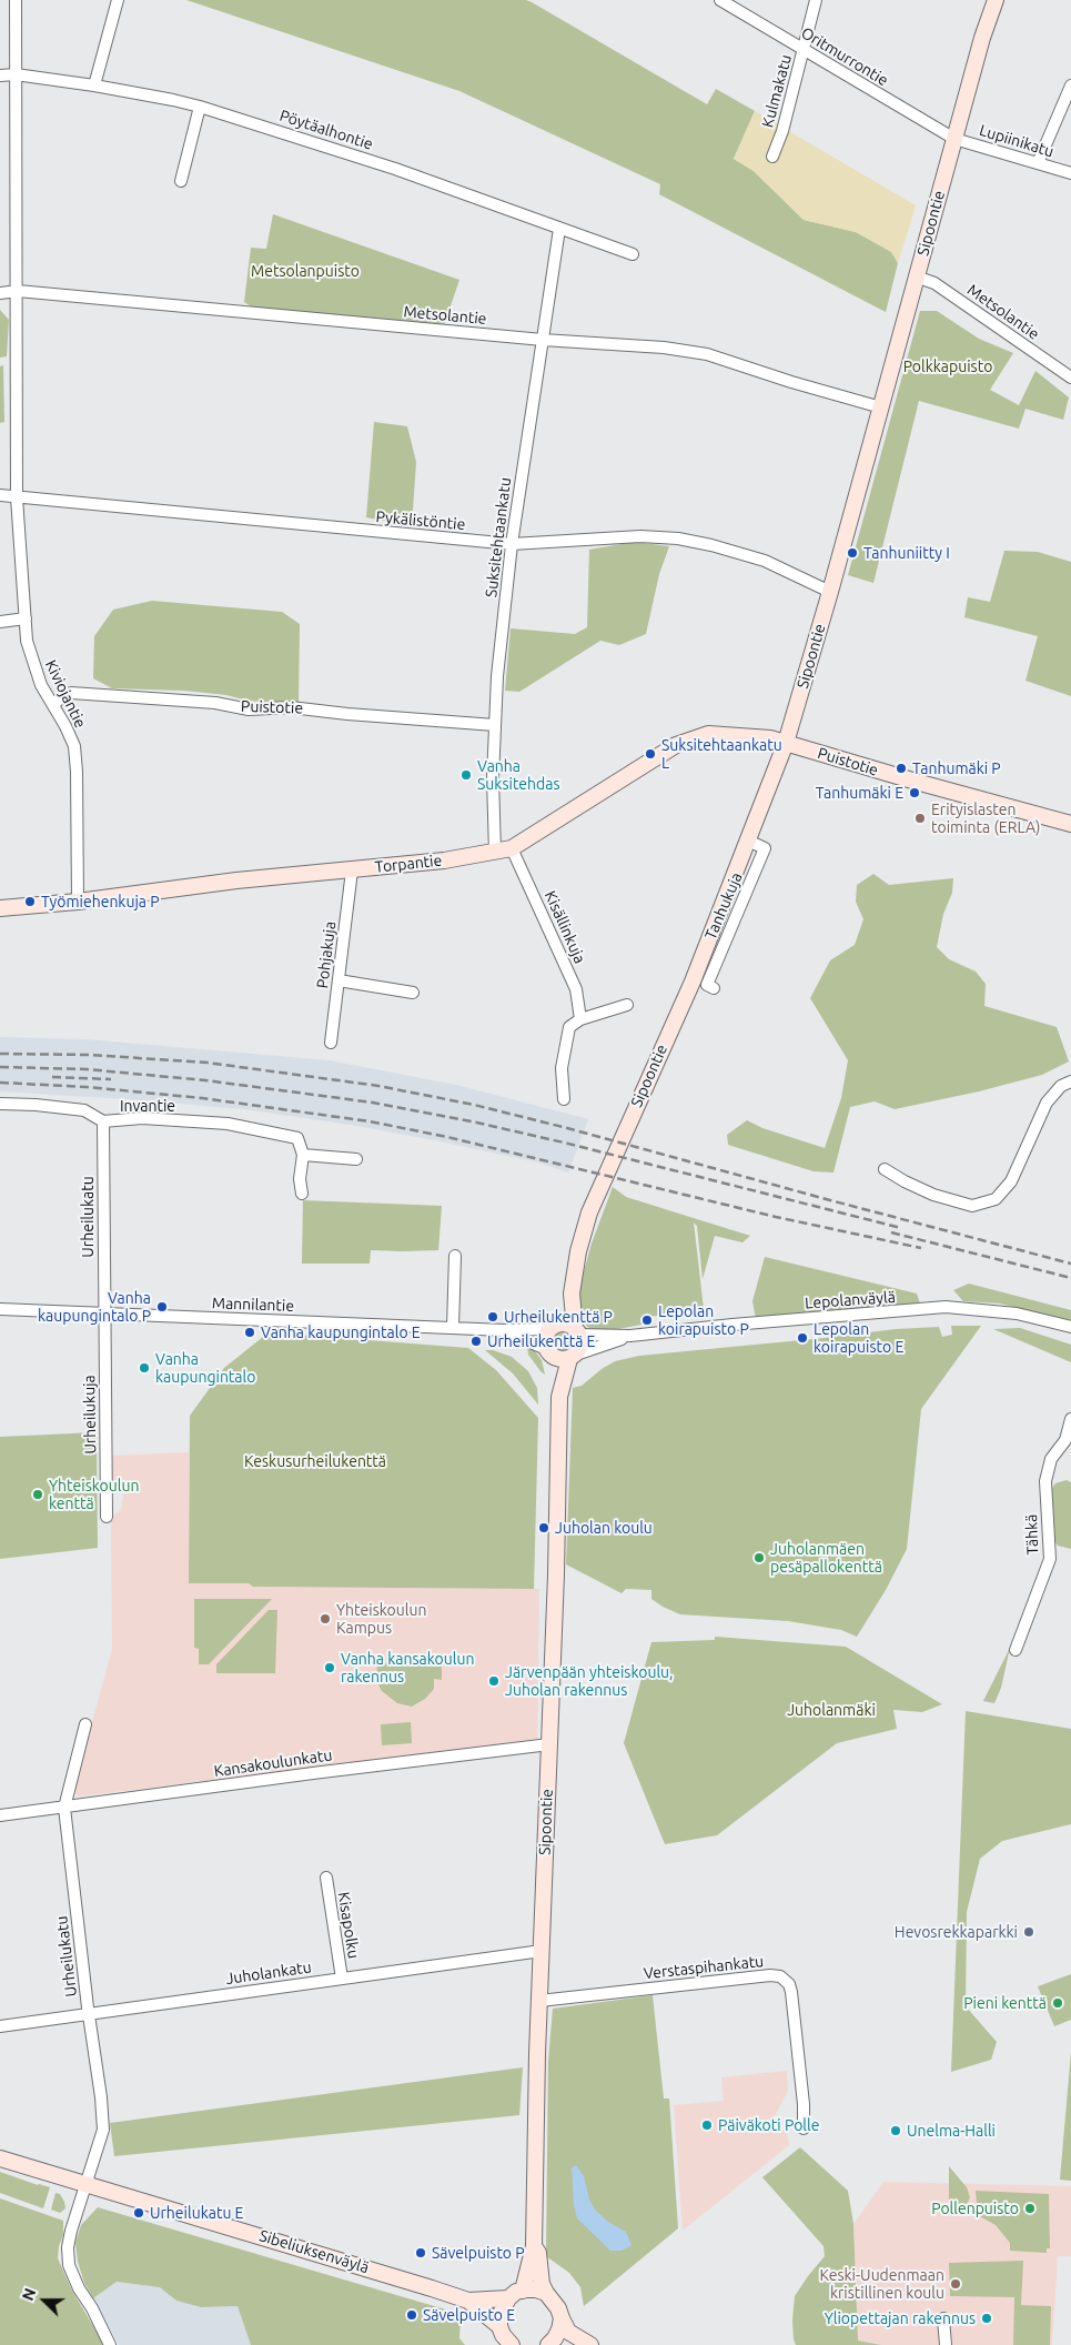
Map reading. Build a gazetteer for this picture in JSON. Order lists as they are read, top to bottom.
{
  "streets": {
    "street": [
      "Oritmurrontie",
      "Kulmakatu",
      "Pöytäalhontie",
      "Lupiinikatu",
      "Sipoontie",
      "Metsolantie",
      "Pykälistöntie",
      "Suksitehtaankatu",
      "Kiviojantie",
      "Puistotie",
      "Torpantie",
      "Tanhukuja",
      "Kisällinkuja",
      "Pohjakuja",
      "Invantie",
      "Urheilukatu",
      "Lepolanväylä",
      "Mannilantie",
      "Urheilukuja",
      "Tähkä",
      "Kansakoulunkatu",
      "Kisapolku",
      "Verstaspihankatu",
      "Juholankatu",
      "Sibeliuksenväylä"
    ]
  },
  "crossings": [
    ["Oritmurrontie", "Kulmakatu"],
    ["Oritmurrontie", "Lupiinikatu"],
    ["Oritmurrontie", "Sipoontie"],
    ["Pöytäalhontie", "Suksitehtaankatu"],
    ["Pöytäalhontie", "Kiviojantie"],
    ["Lupiinikatu", "Sipoontie"],
    ["Sipoontie", "Metsolantie"],
    ["Sipoontie", "Pykälistöntie"],
    ["Sipoontie", "Puistotie"],
    ["Sipoontie", "Torpantie"],
    ["Sipoontie", "Tanhukuja"],
    ["Sipoontie", "Lepolanväylä"],
    ["Sipoontie", "Mannilantie"],
    ["Sipoontie", "Kansakoulunkatu"],
    ["Sipoontie", "Verstaspihankatu"],
    ["Sipoontie", "Juholankatu"],
    ["Metsolantie", "Suksitehtaankatu"],
    ["Metsolantie", "Kiviojantie"],
    ["Pykälistöntie", "Suksitehtaankatu"],
    ["Pykälistöntie", "Kiviojantie"],
    ["Suksitehtaankatu", "Puistotie"],
    ["Suksitehtaankatu", "Torpantie"],
    ["Kiviojantie", "Puistotie"],
    ["Kiviojantie", "Torpantie"],
    ["Puistotie", "Torpantie"],
    ["Torpantie", "Kisällinkuja"],
    ["Torpantie", "Pohjakuja"],
    ["Invantie", "Urheilukatu"],
    ["Urheilukatu", "Mannilantie"],
    ["Urheilukatu", "Urheilukuja"],
    ["Urheilukatu", "Kansakoulunkatu"],
    ["Urheilukatu", "Juholankatu"],
    ["Urheilukatu", "Sibeliuksenväylä"],
    ["Lepolanväylä", "Mannilantie"],
    ["Mannilantie", "Urheilukuja"],
    ["Kisapolku", "Juholankatu"]
  ],
  "parks": [
    "Metsolanpuisto",
    "Polkkapuisto",
    "Keskusurheilukenttä",
    "Juholanmäki"
  ],
  "places": [
    "Tanhuniitty I",
    "Suksitehtaankatu L",
    "Tanhumäki P",
    "Vanha Suksitehdas",
    "Tanhumäki E",
    "Erityislasten toiminta (ERLA)",
    "Työmiehenkuja P",
    "Vanha kaupungintalo P",
    "Urheilukenttä P",
    "Lepolan koirapuisto P",
    "Vanha kaupungintalo E",
    "Lepolan koirapuisto E",
    "Urheilukenttä E",
    "Vanha kaupungintalo",
    "Yhteiskoulun kenttä",
    "Juholan koulu",
    "Juholanmäen pesäpallokenttä",
    "Yhteiskoulun Kampus",
    "Vanha kansakoulun rakennus",
    "Järvenpään yhteiskoulu, Juholan rakennus",
    "Hevosrekkaparkki",
    "Pieni kenttä",
    "Päiväkoti Polle",
    "Unelma-Halli",
    "Pollenpuisto",
    "Urheilukatu E",
    "Sävelpuisto P",
    "Keski-Uudenmaan kristillinen koulu",
    "Sävelpuisto E",
    "Yliopettajan rakennus"
  ],
  "north": "left"
}
